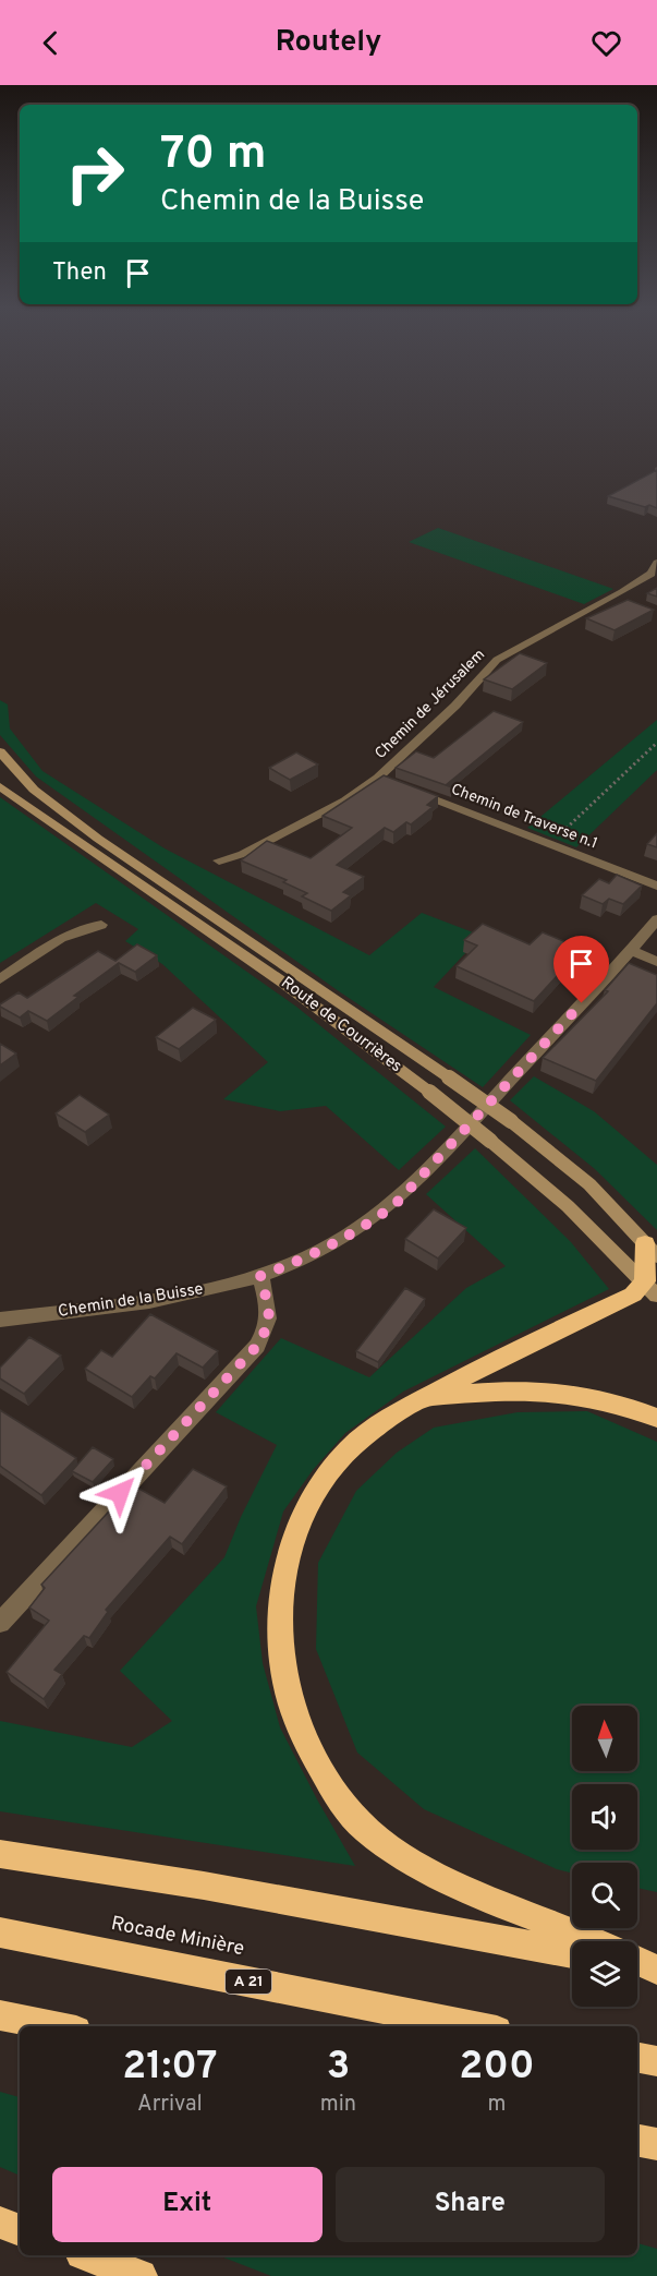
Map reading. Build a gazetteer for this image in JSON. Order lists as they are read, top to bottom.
{
  "streets": {
    "highway": ["Rocade Minière", "A 21"],
    "main road": ["Route de Courrières"],
    "street": ["Chemin de Jérusalem", "Chemin de Traverse n.1", "Chemin de la Buisse"]
  },
  "crossings": [
    ["Chemin de Jérusalem", "Chemin de Traverse n.1"]
  ],
  "north": "top",
  "page": {
    "header": "Routely",
    "turn": ["70 m", "Chemin de la Buisse"],
    "then": "Then",
    "eta": [
      "21:07",
      "Arrival",
      "3",
      "min",
      "200",
      "m"
    ],
    "buttons": ["Exit", "Share"]
  }
}
